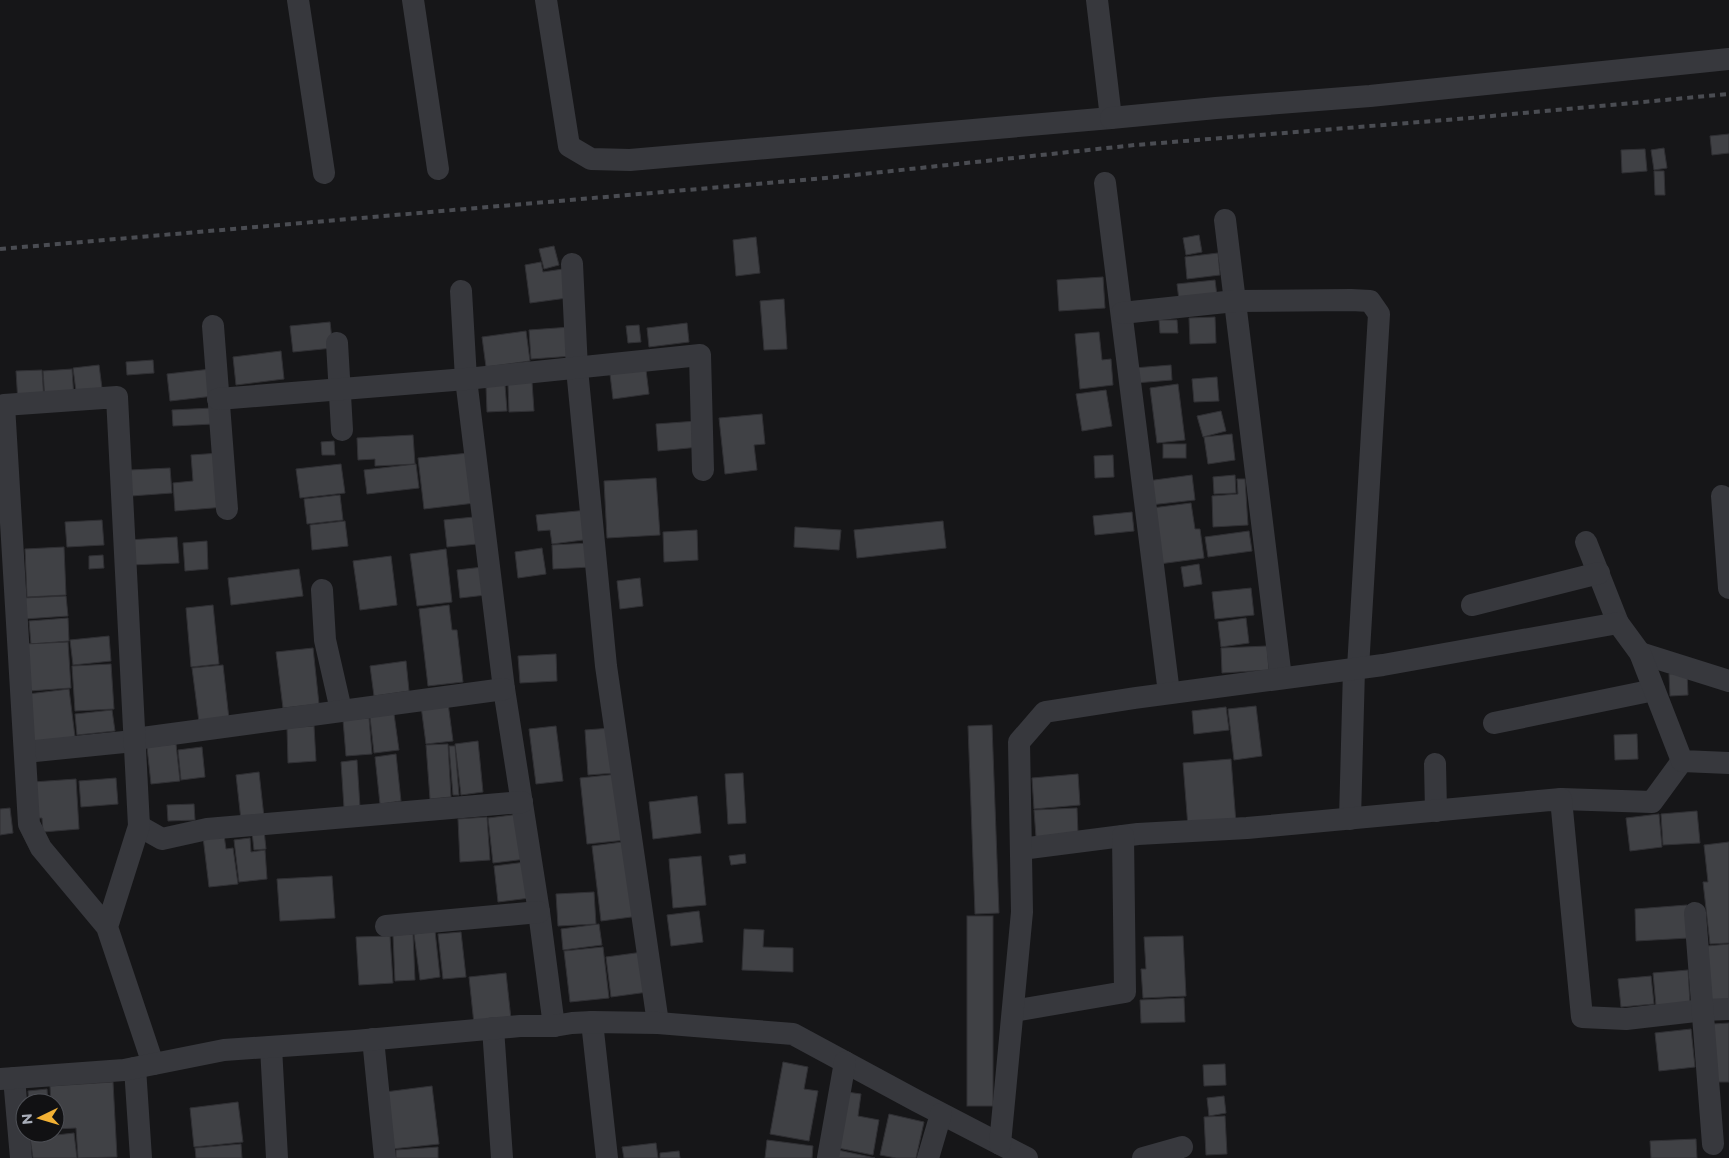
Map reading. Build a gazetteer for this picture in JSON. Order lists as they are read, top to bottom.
{
  "north": "left"
}
